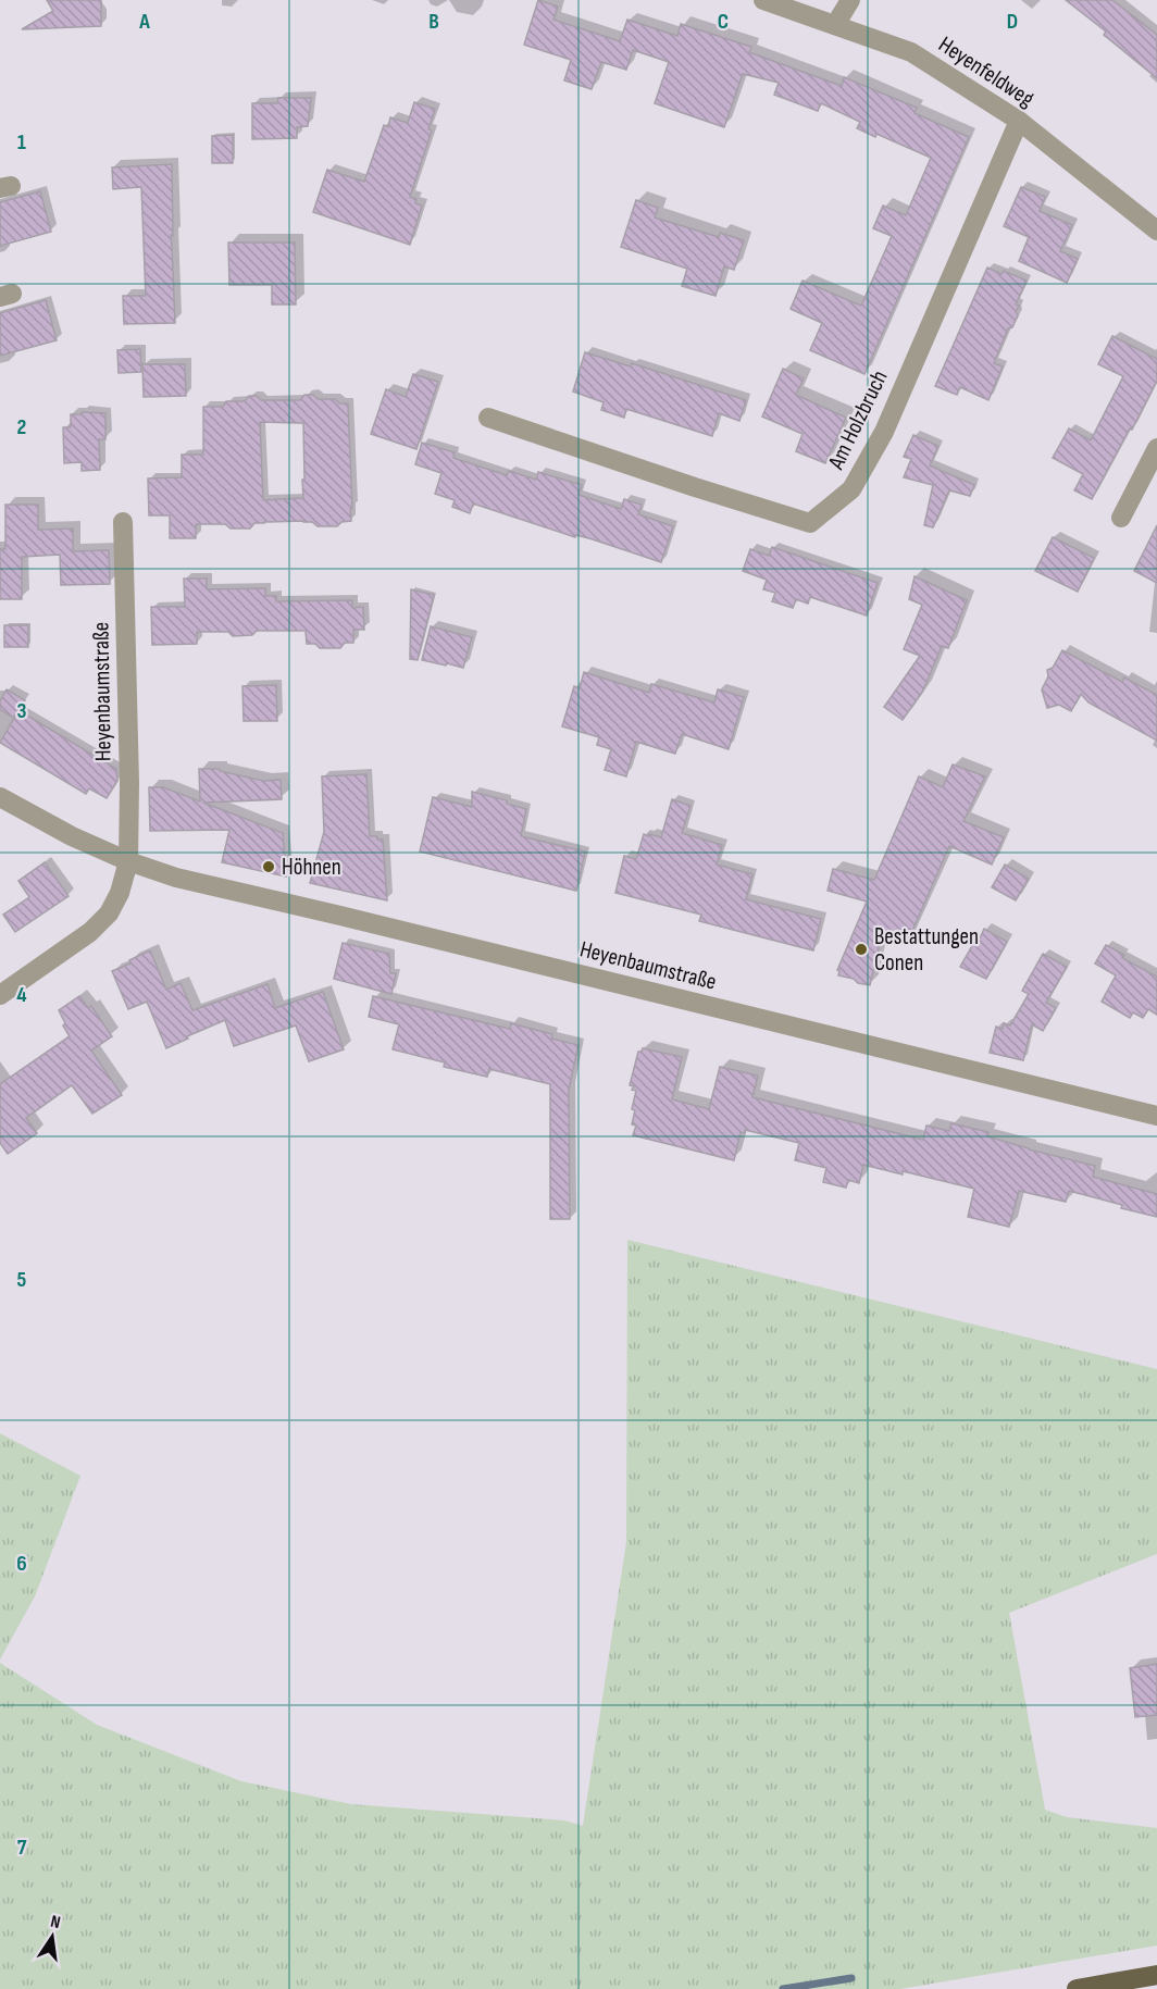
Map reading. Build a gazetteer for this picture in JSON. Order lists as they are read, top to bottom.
{
  "streets": {
    "street": ["Heyenfeldweg", "Am Holzbruch", "Heyenbaumstraße"]
  },
  "crossings": [
    ["Heyenfeldweg", "Am Holzbruch"]
  ],
  "places": ["Höhnen", "Bestattungen Conen"],
  "north": "top",
  "grid": {
    "columns": [
      "A",
      "B",
      "C",
      "D"
    ],
    "rows": [
      "1",
      "2",
      "3",
      "4",
      "5",
      "6",
      "7"
    ]
  }
}
